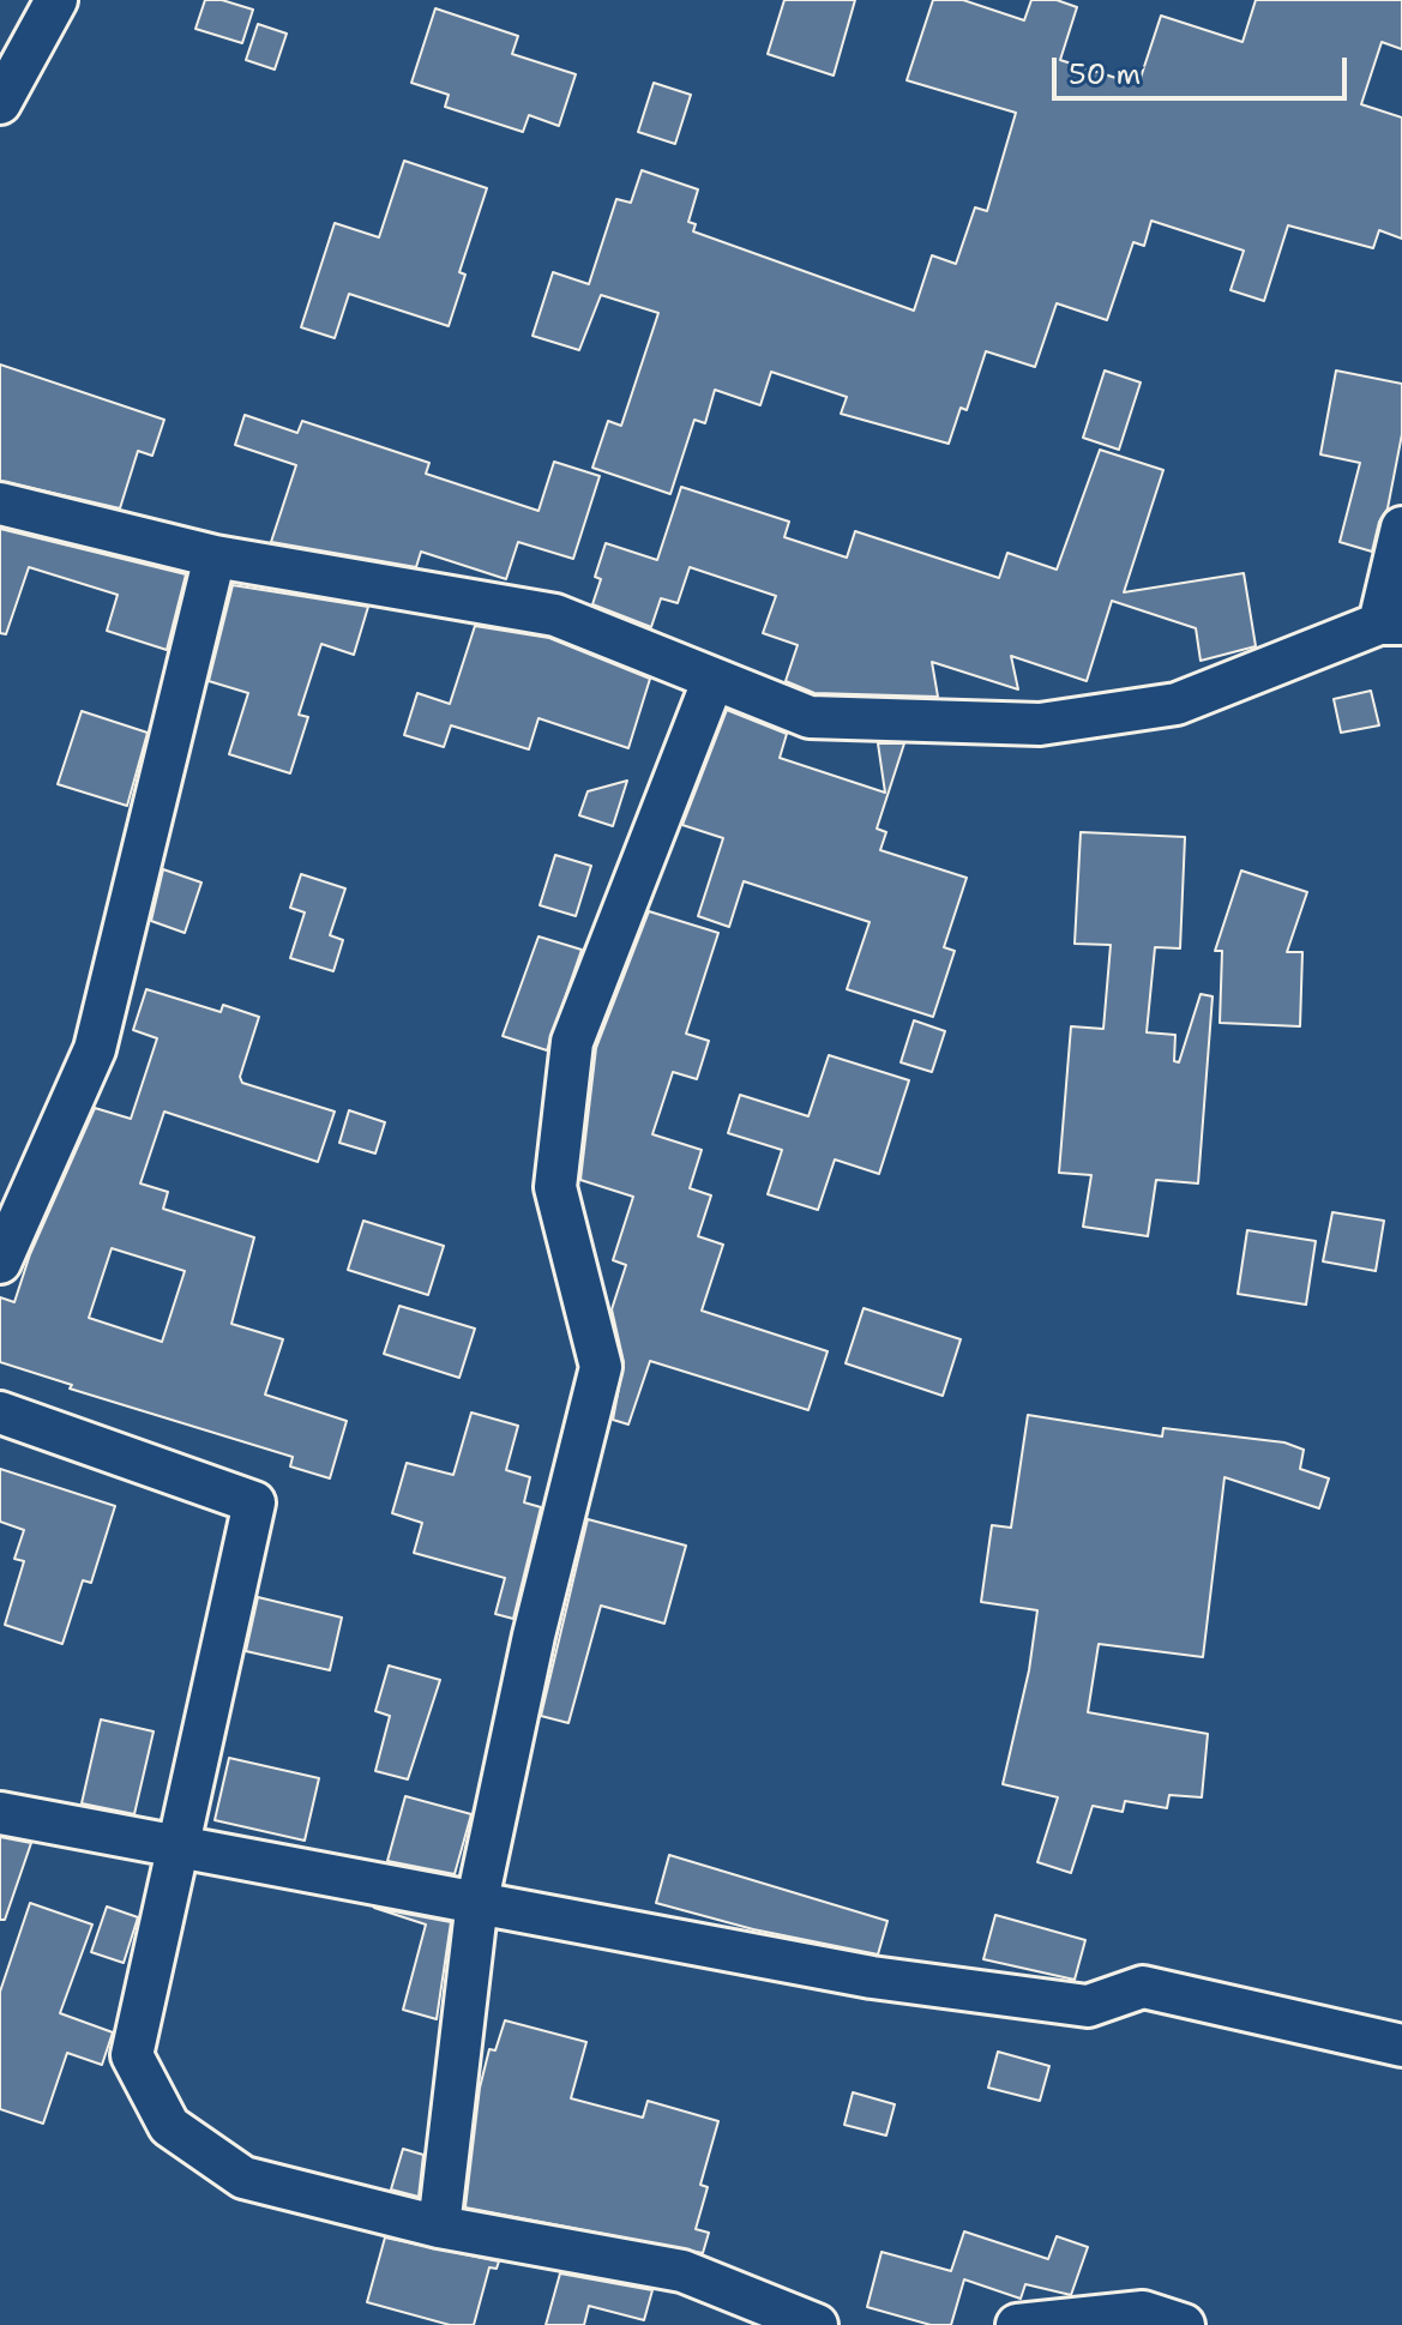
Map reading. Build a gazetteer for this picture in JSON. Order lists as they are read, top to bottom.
{
  "scale_bar": "50 m"
}
